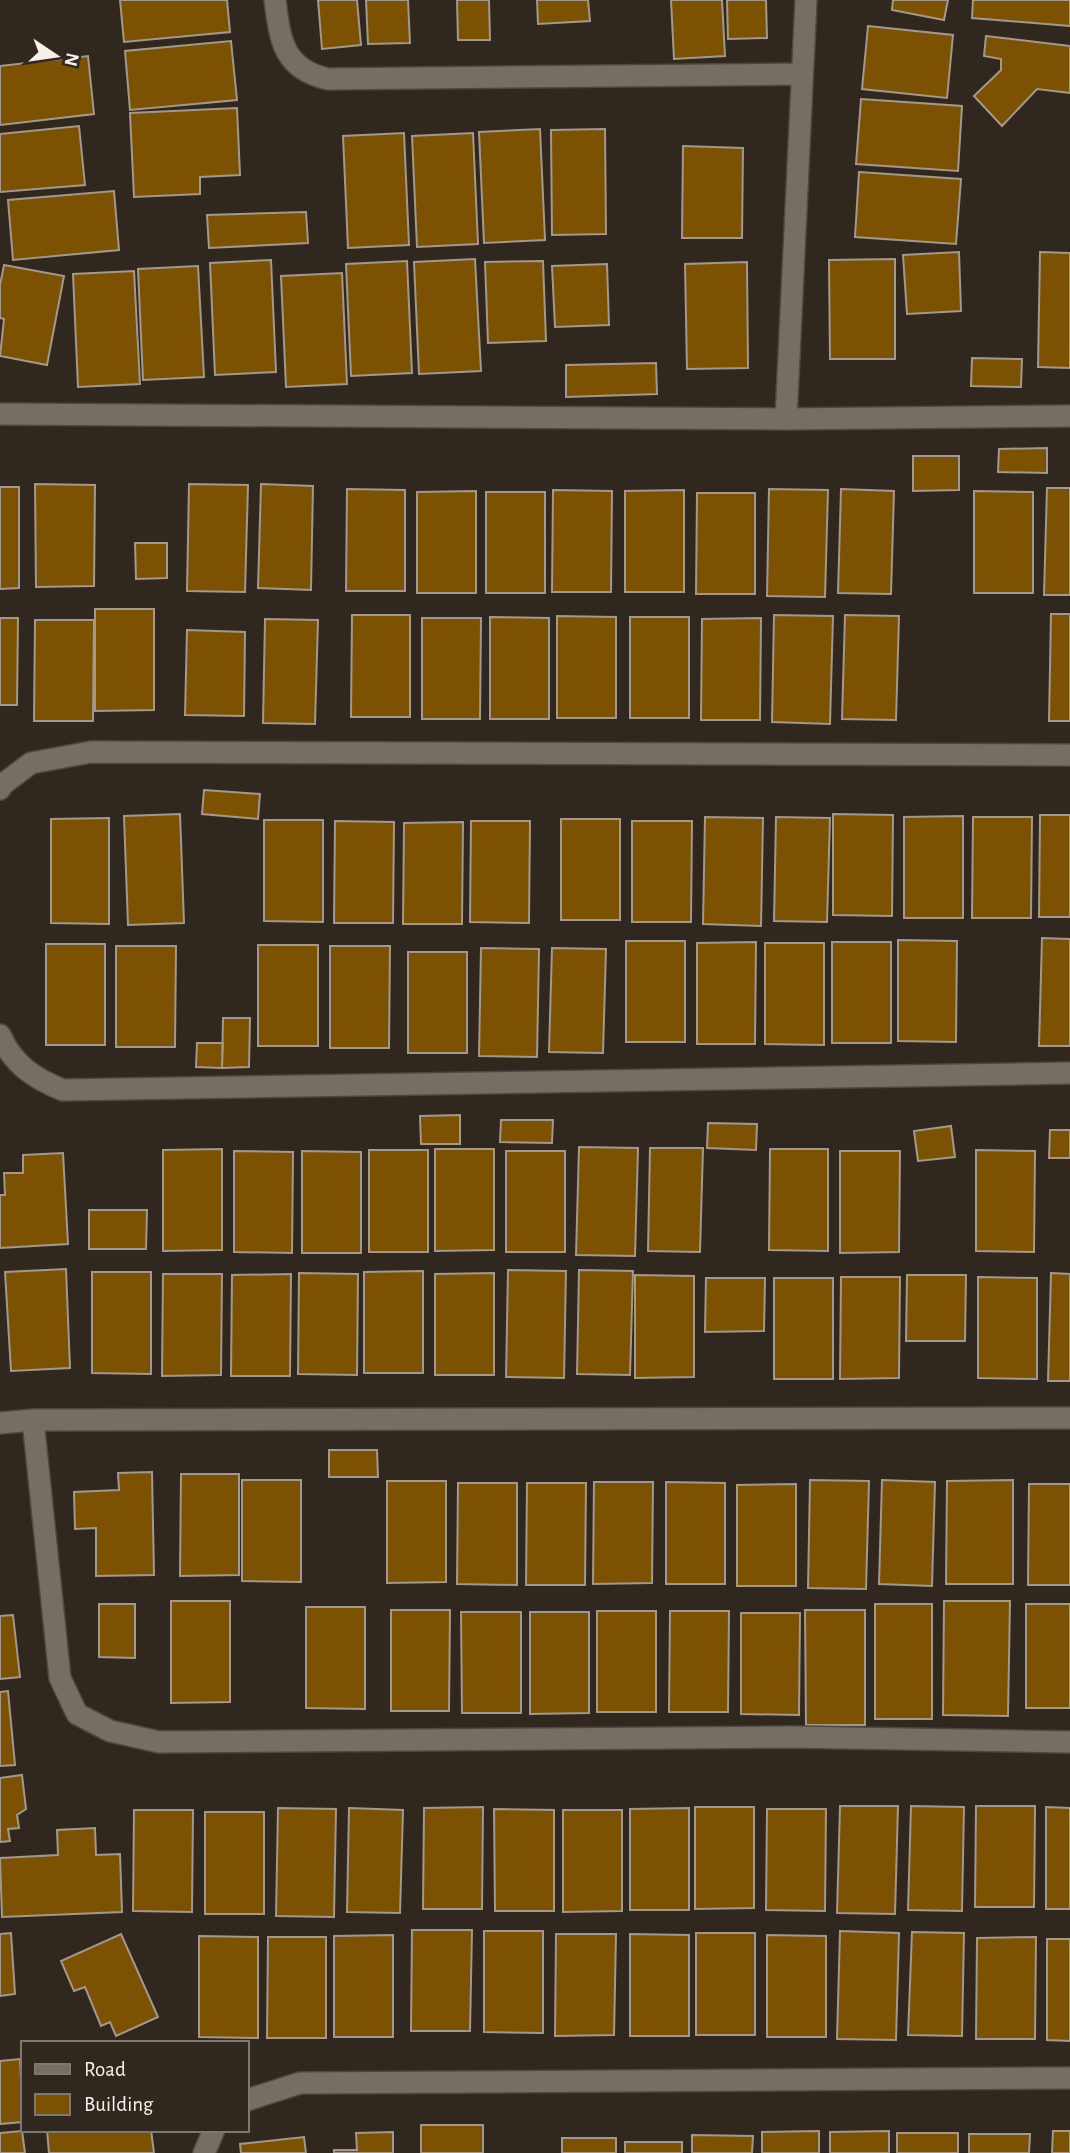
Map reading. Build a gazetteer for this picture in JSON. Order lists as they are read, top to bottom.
{
  "legend": ["Road", "Building"],
  "north": "right"
}
